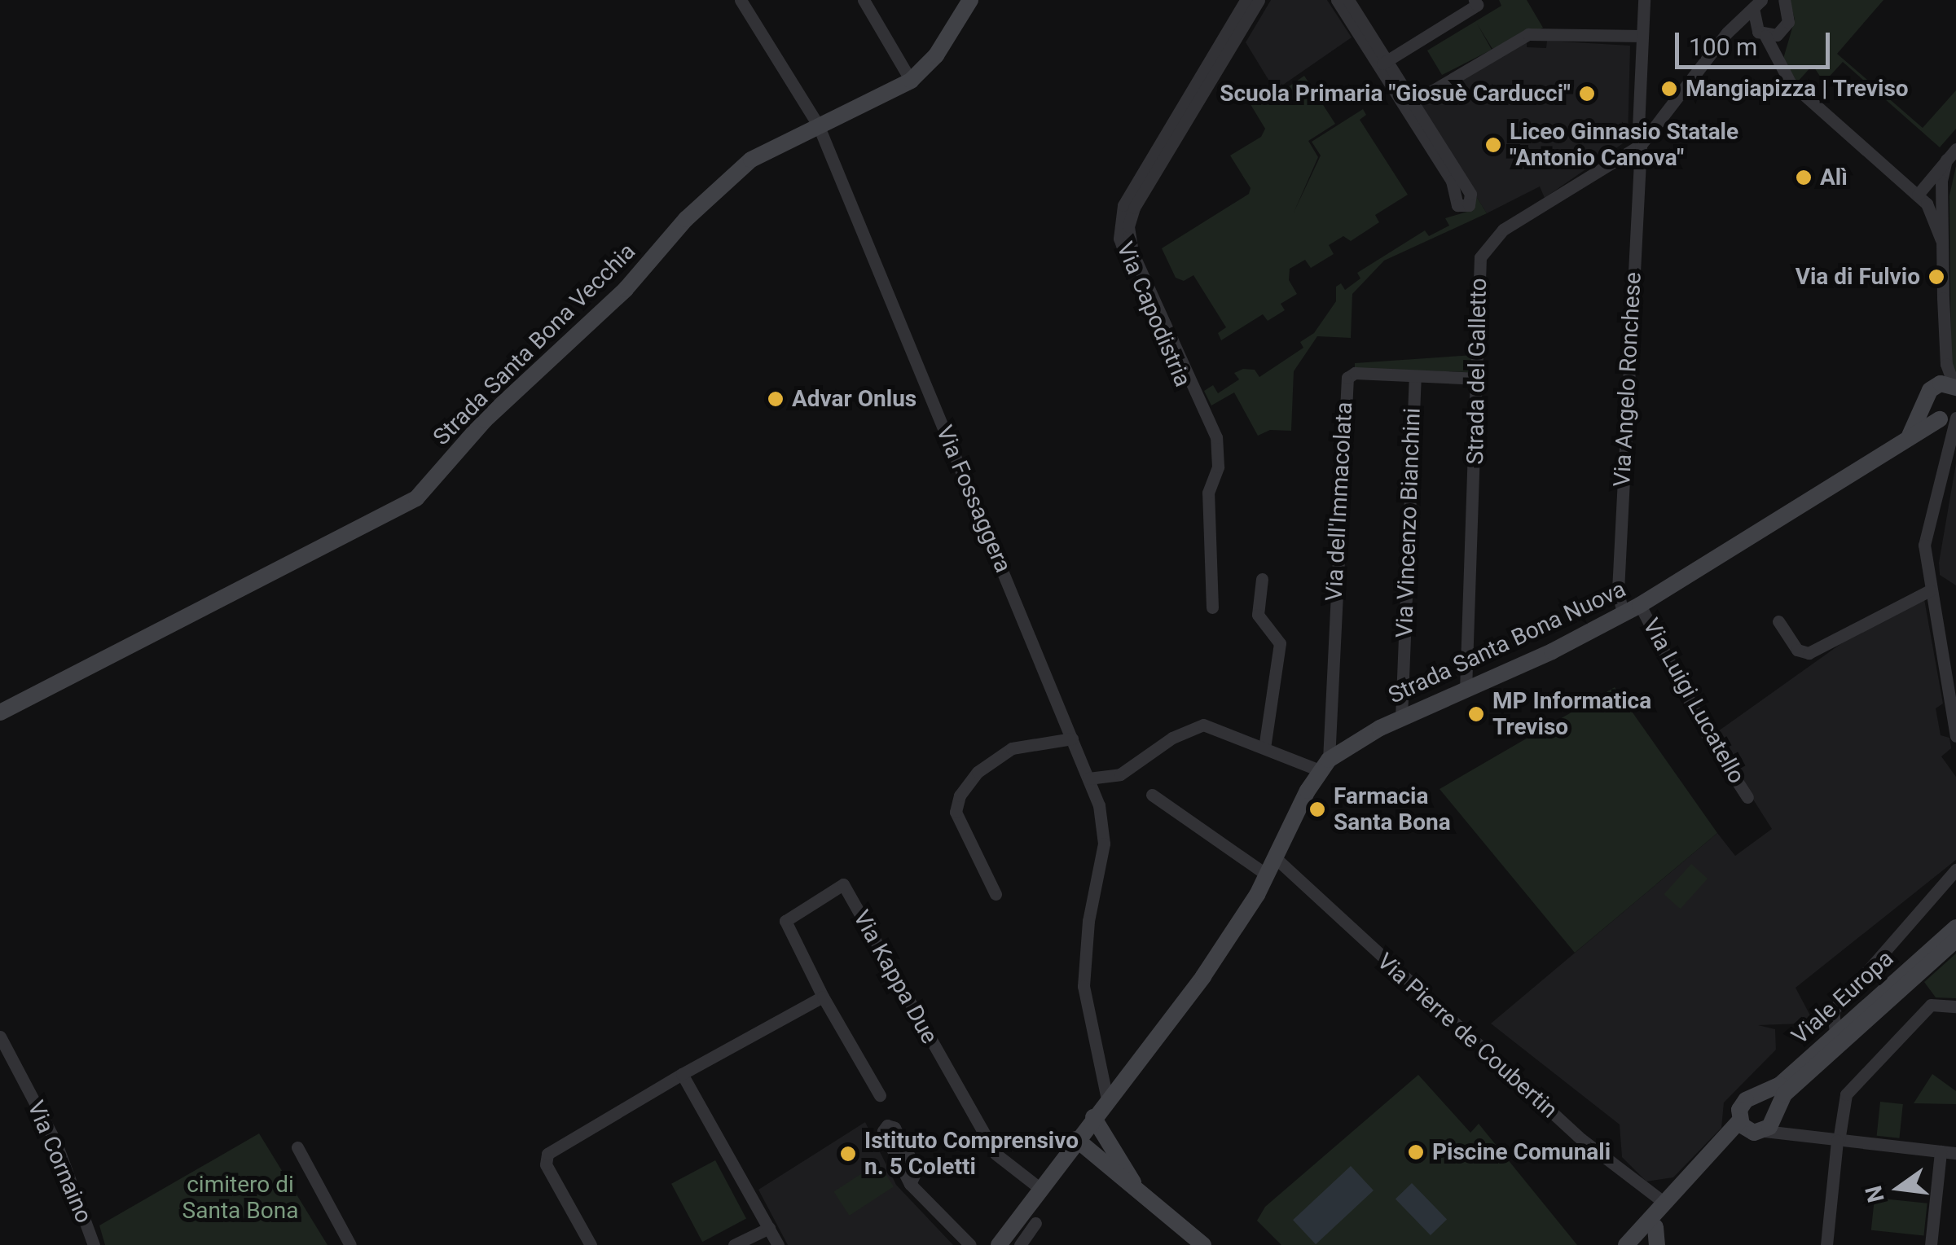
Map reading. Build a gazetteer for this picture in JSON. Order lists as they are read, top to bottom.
{
  "streets": {
    "street": [
      "Via Capodistria",
      "Strada Santa Bona Vecchia",
      "Strada del Galletto",
      "Via Angelo Ronchese",
      "Via Fossaggera",
      "Via dell'Immacolata",
      "Via Vincenzo Bianchini",
      "Strada Santa Bona Nuova",
      "Via Luigi Lucatello",
      "Via Kappa Due",
      "Viale Europa",
      "Via Pierre de Coubertin",
      "Via Cornaino"
    ]
  },
  "crossings": [
    ["Strada Santa Bona Vecchia", "Via Fossaggera"],
    ["Strada del Galletto", "Via Angelo Ronchese"],
    ["Strada del Galletto", "Via dell'Immacolata"],
    ["Strada del Galletto", "Strada Santa Bona Nuova"],
    ["Via Angelo Ronchese", "Strada Santa Bona Nuova"],
    ["Via dell'Immacolata", "Via Vincenzo Bianchini"],
    ["Via dell'Immacolata", "Strada Santa Bona Nuova"],
    ["Via Vincenzo Bianchini", "Strada Santa Bona Nuova"],
    ["Strada Santa Bona Nuova", "Via Luigi Lucatello"],
    ["Viale Europa", "Via Pierre de Coubertin"]
  ],
  "parks": ["cimitero di Santa Bona"],
  "places": [
    "Mangiapizza | Treviso",
    "Scuola Primaria \"Giosuè Carducci\"",
    "Liceo Ginnasio Statale \"Antonio Canova\"",
    "Alì",
    "Via di Fulvio",
    "Advar Onlus",
    "MP Informatica Treviso",
    "Farmacia Santa Bona",
    "Piscine Comunali",
    "Istituto Comprensivo n. 5 Coletti"
  ],
  "scale_bar": "100 m",
  "north": "left"
}
